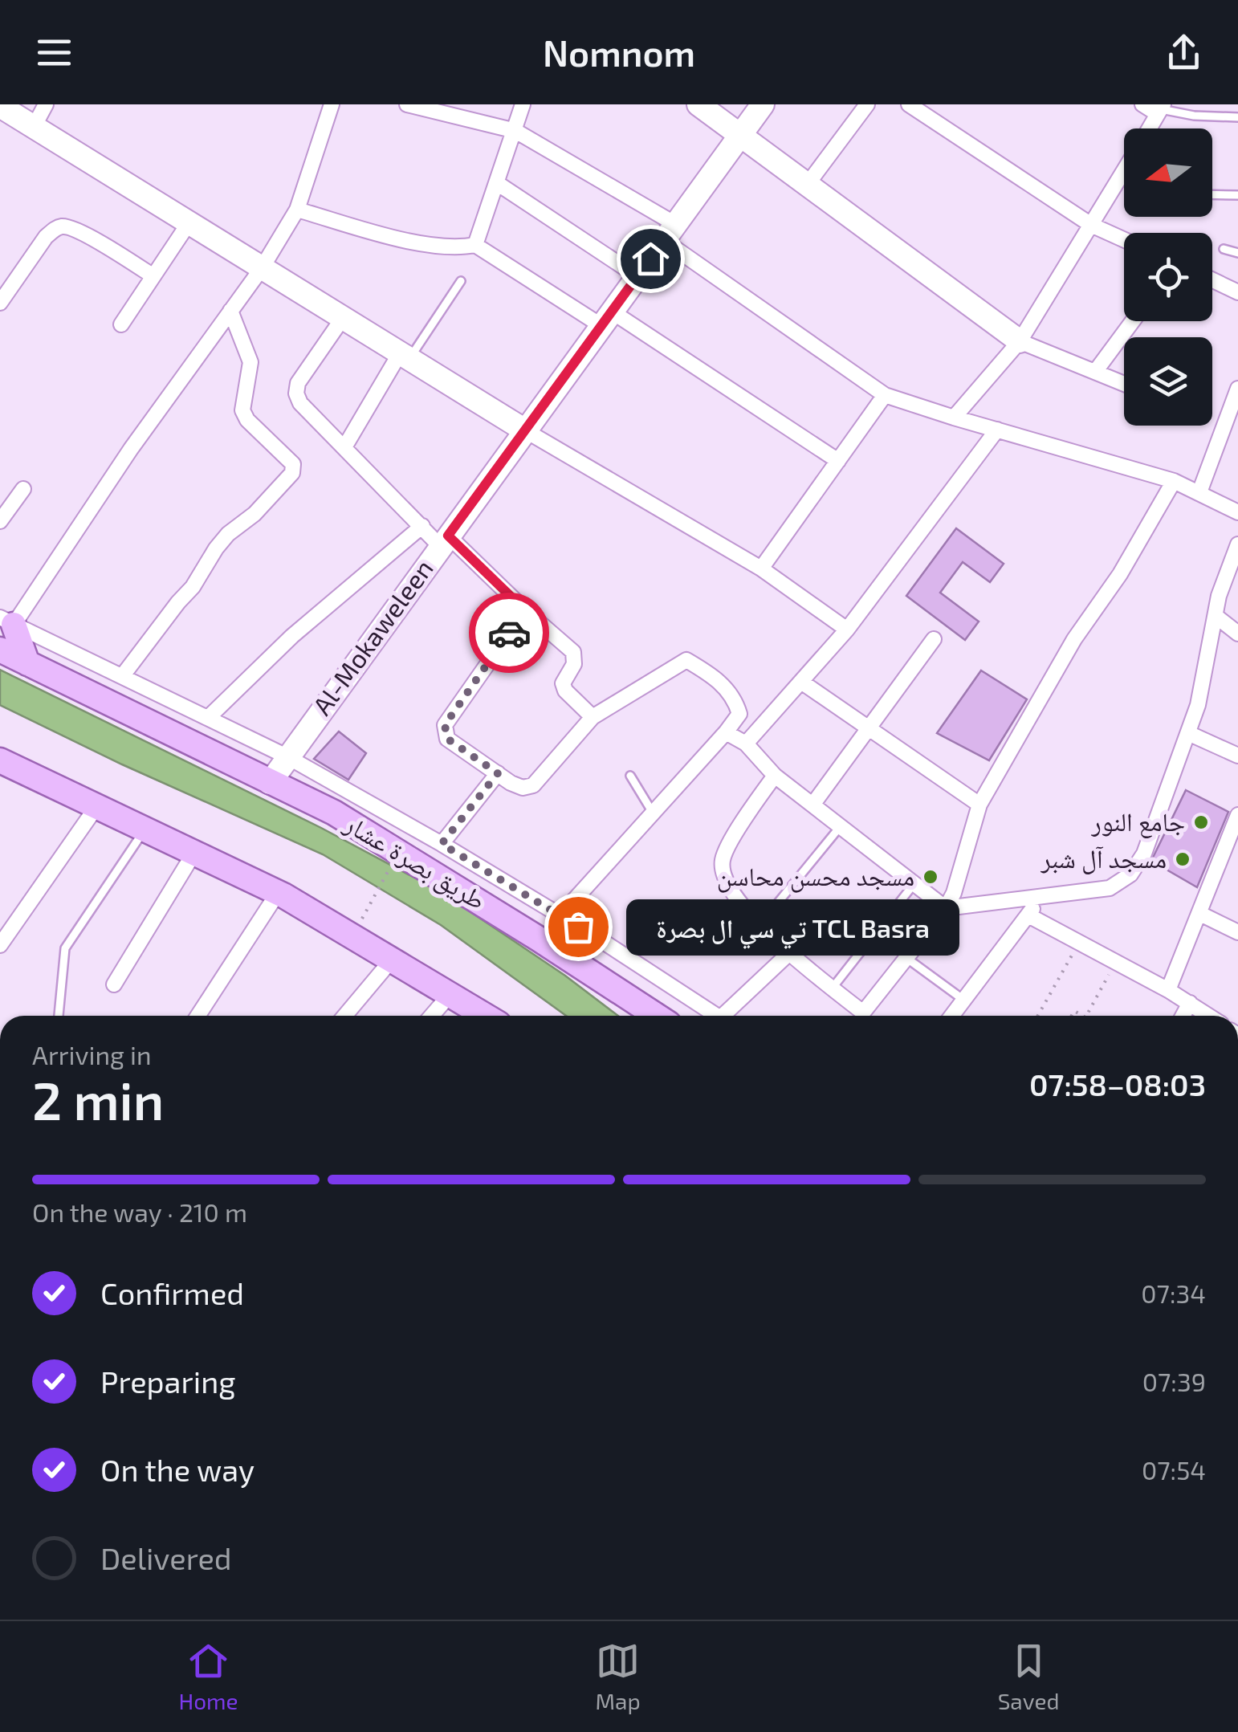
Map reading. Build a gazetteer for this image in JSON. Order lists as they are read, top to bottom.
{
  "streets": {
    "main road": ["طريق بصرة عشار"],
    "street": ["Al-Mokaweleen"]
  },
  "crossings": [
    ["Al-Mokaweleen", "طريق بصرة عشار"]
  ],
  "places": [
    "جامع النور",
    "مسجد آل شبر",
    "مسجد محسن محاسن",
    "تي سي ال بصرة TCL Basra"
  ],
  "north": "left",
  "page": {
    "header": "Nomnom",
    "bubble": "تي سي ال بصرة TCL Basra",
    "heading": ["2 min", "Arriving in", "07:58–08:03"],
    "bar": "On the way · 210 m",
    "list": [
      ["Confirmed", "07:34"],
      ["Preparing", "07:39"],
      ["On the way", "07:54"],
      "Delivered"
    ],
    "tabs": ["Home", "Map", "Saved"]
  }
}
